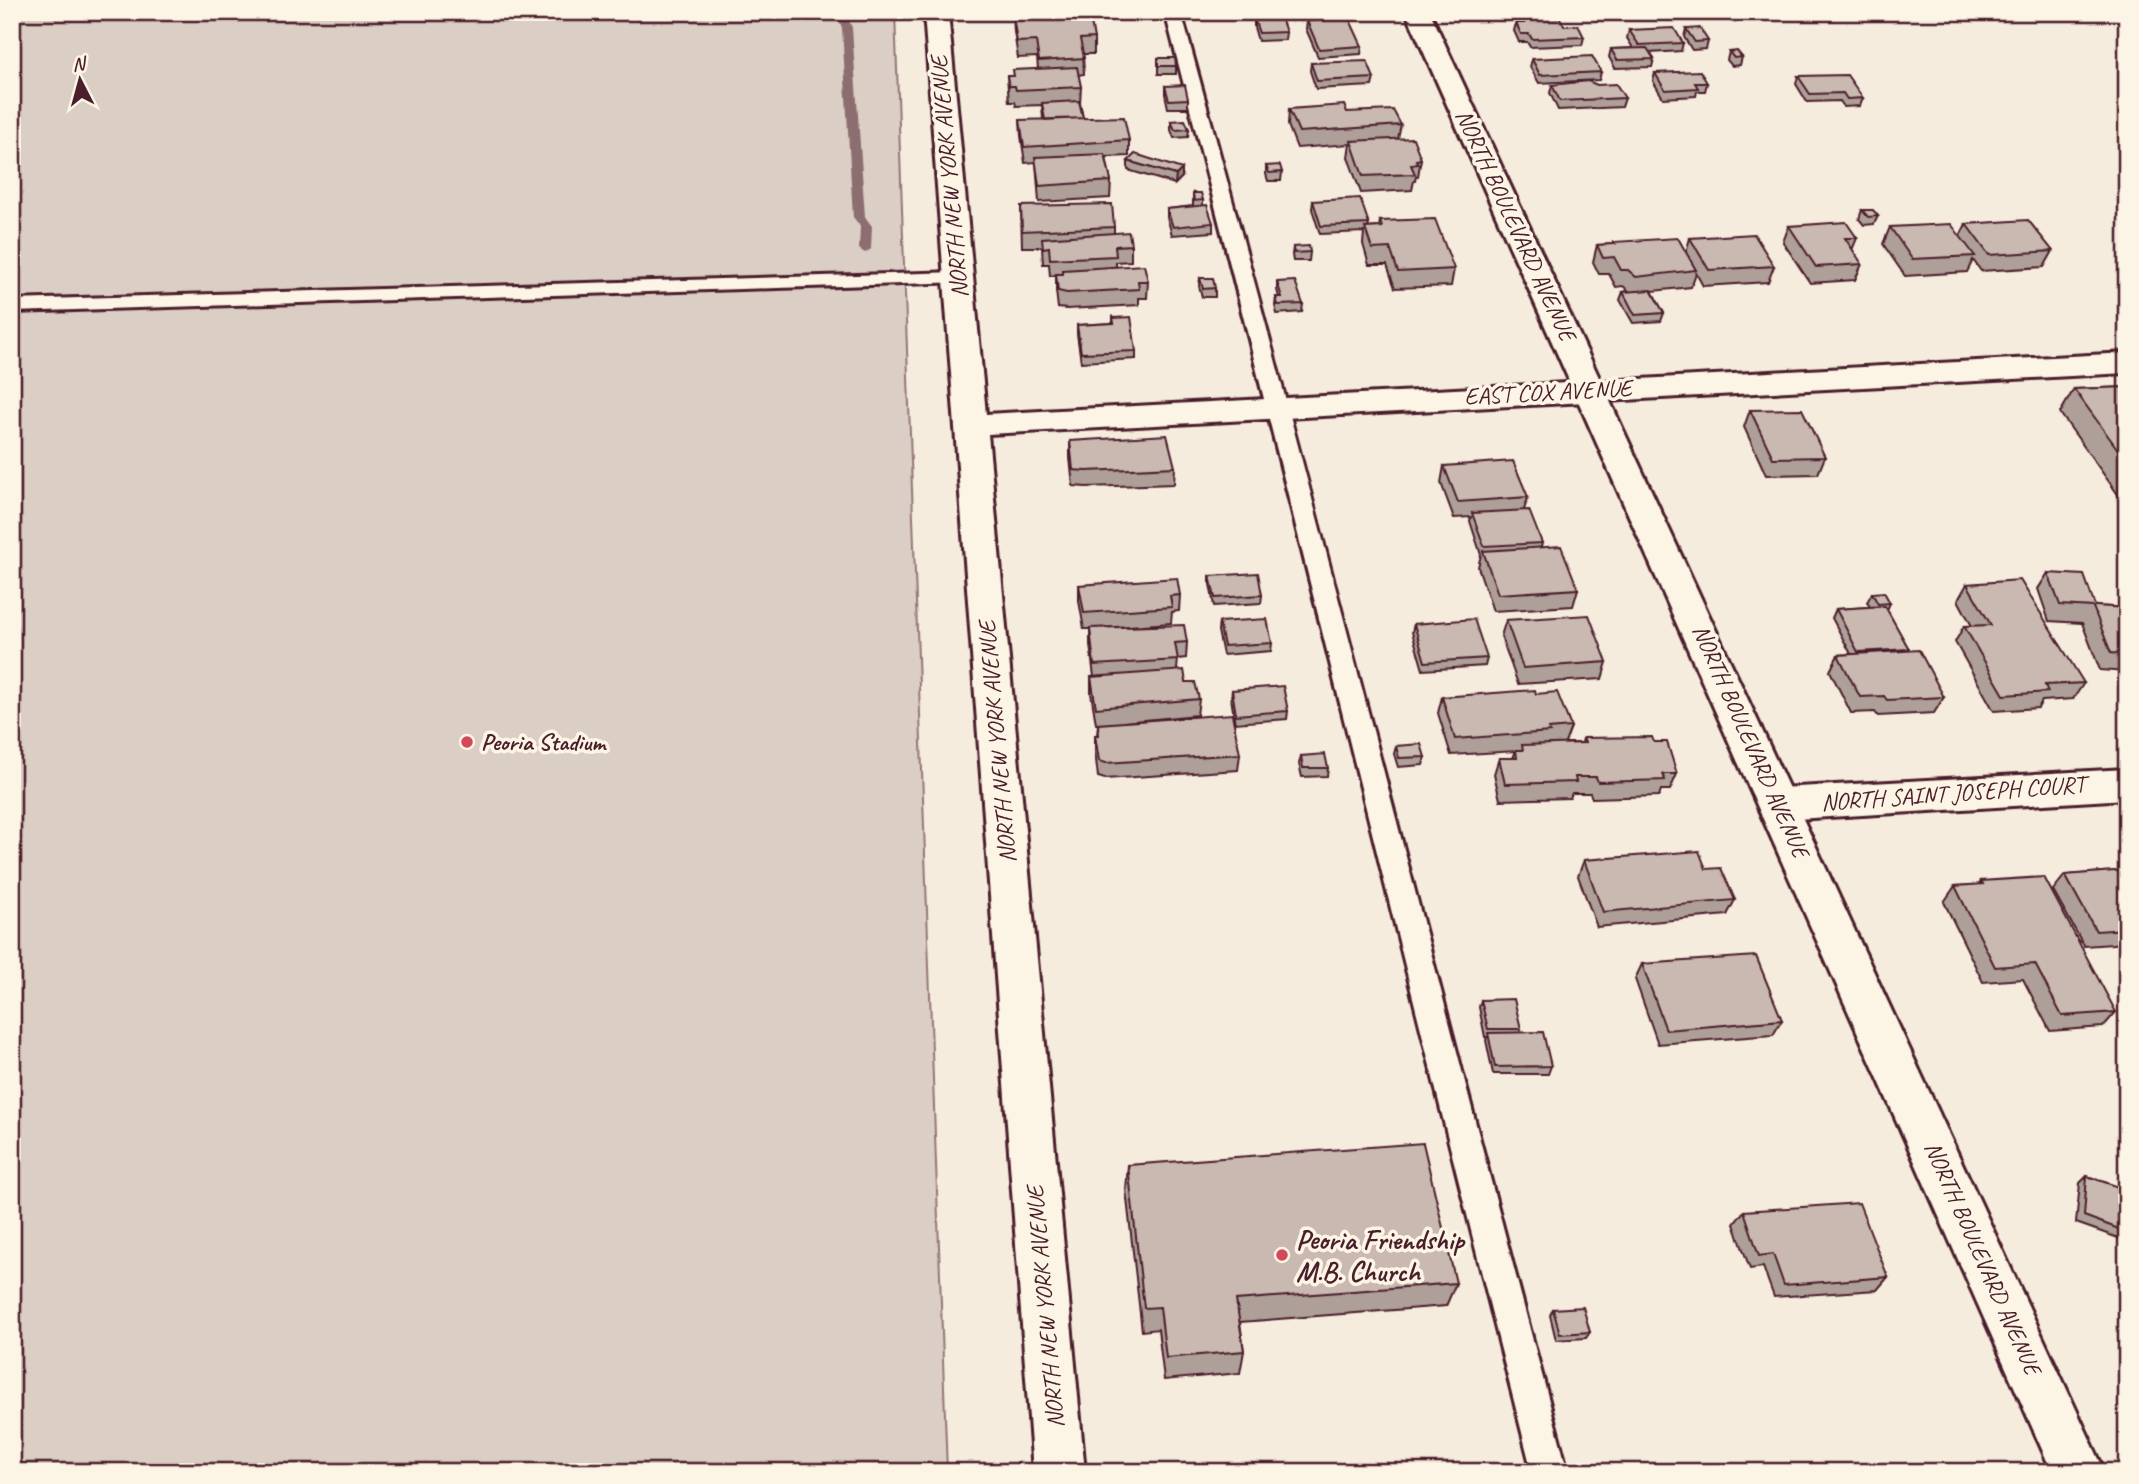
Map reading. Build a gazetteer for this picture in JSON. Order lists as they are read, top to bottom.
{
  "streets": {
    "street": [
      "NORTH NEW YORK AVENUE",
      "NORTH BOULEVARD AVENUE",
      "EAST COX AVENUE",
      "NORTH SAINT JOSEPH COURT"
    ]
  },
  "crossings": [
    ["NORTH NEW YORK AVENUE", "EAST COX AVENUE"],
    ["NORTH BOULEVARD AVENUE", "EAST COX AVENUE"],
    ["NORTH BOULEVARD AVENUE", "NORTH SAINT JOSEPH COURT"]
  ],
  "places": ["Peoria Stadium", "Peoria Friendship M.B. Church"],
  "north": "top"
}
